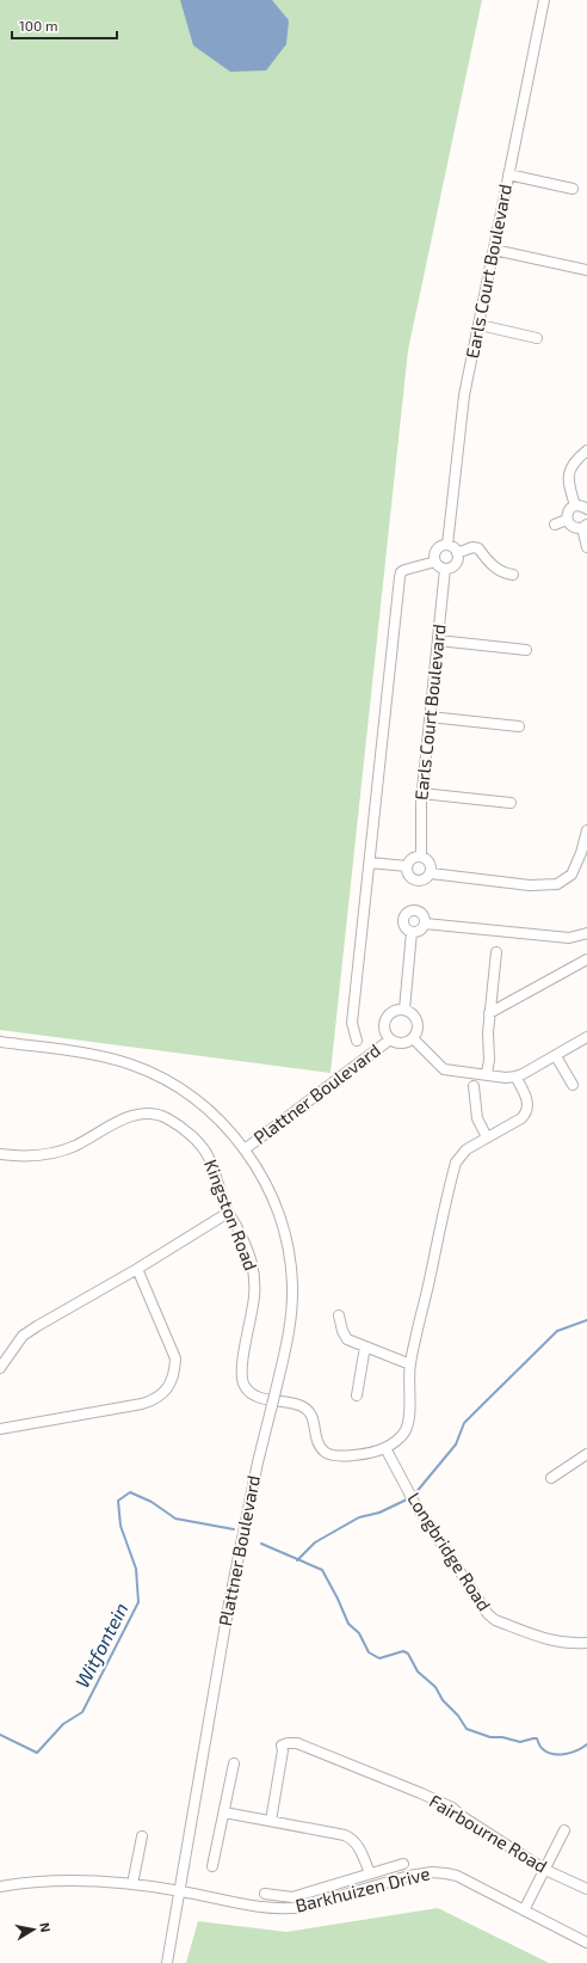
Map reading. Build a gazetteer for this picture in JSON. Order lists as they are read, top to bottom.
{
  "streets": {
    "street": [
      "Earls Court Boulevard",
      "Plattner Boulevard",
      "Kingston Road",
      "Longbridge Road",
      "Fairbourne Road",
      "Barkhuizen Drive"
    ]
  },
  "crossings": [
    ["Plattner Boulevard", "Barkhuizen Drive"],
    ["Kingston Road", "Longbridge Road"]
  ],
  "water": ["Witfontein"],
  "scale_bar": "100 m",
  "north": "right"
}
